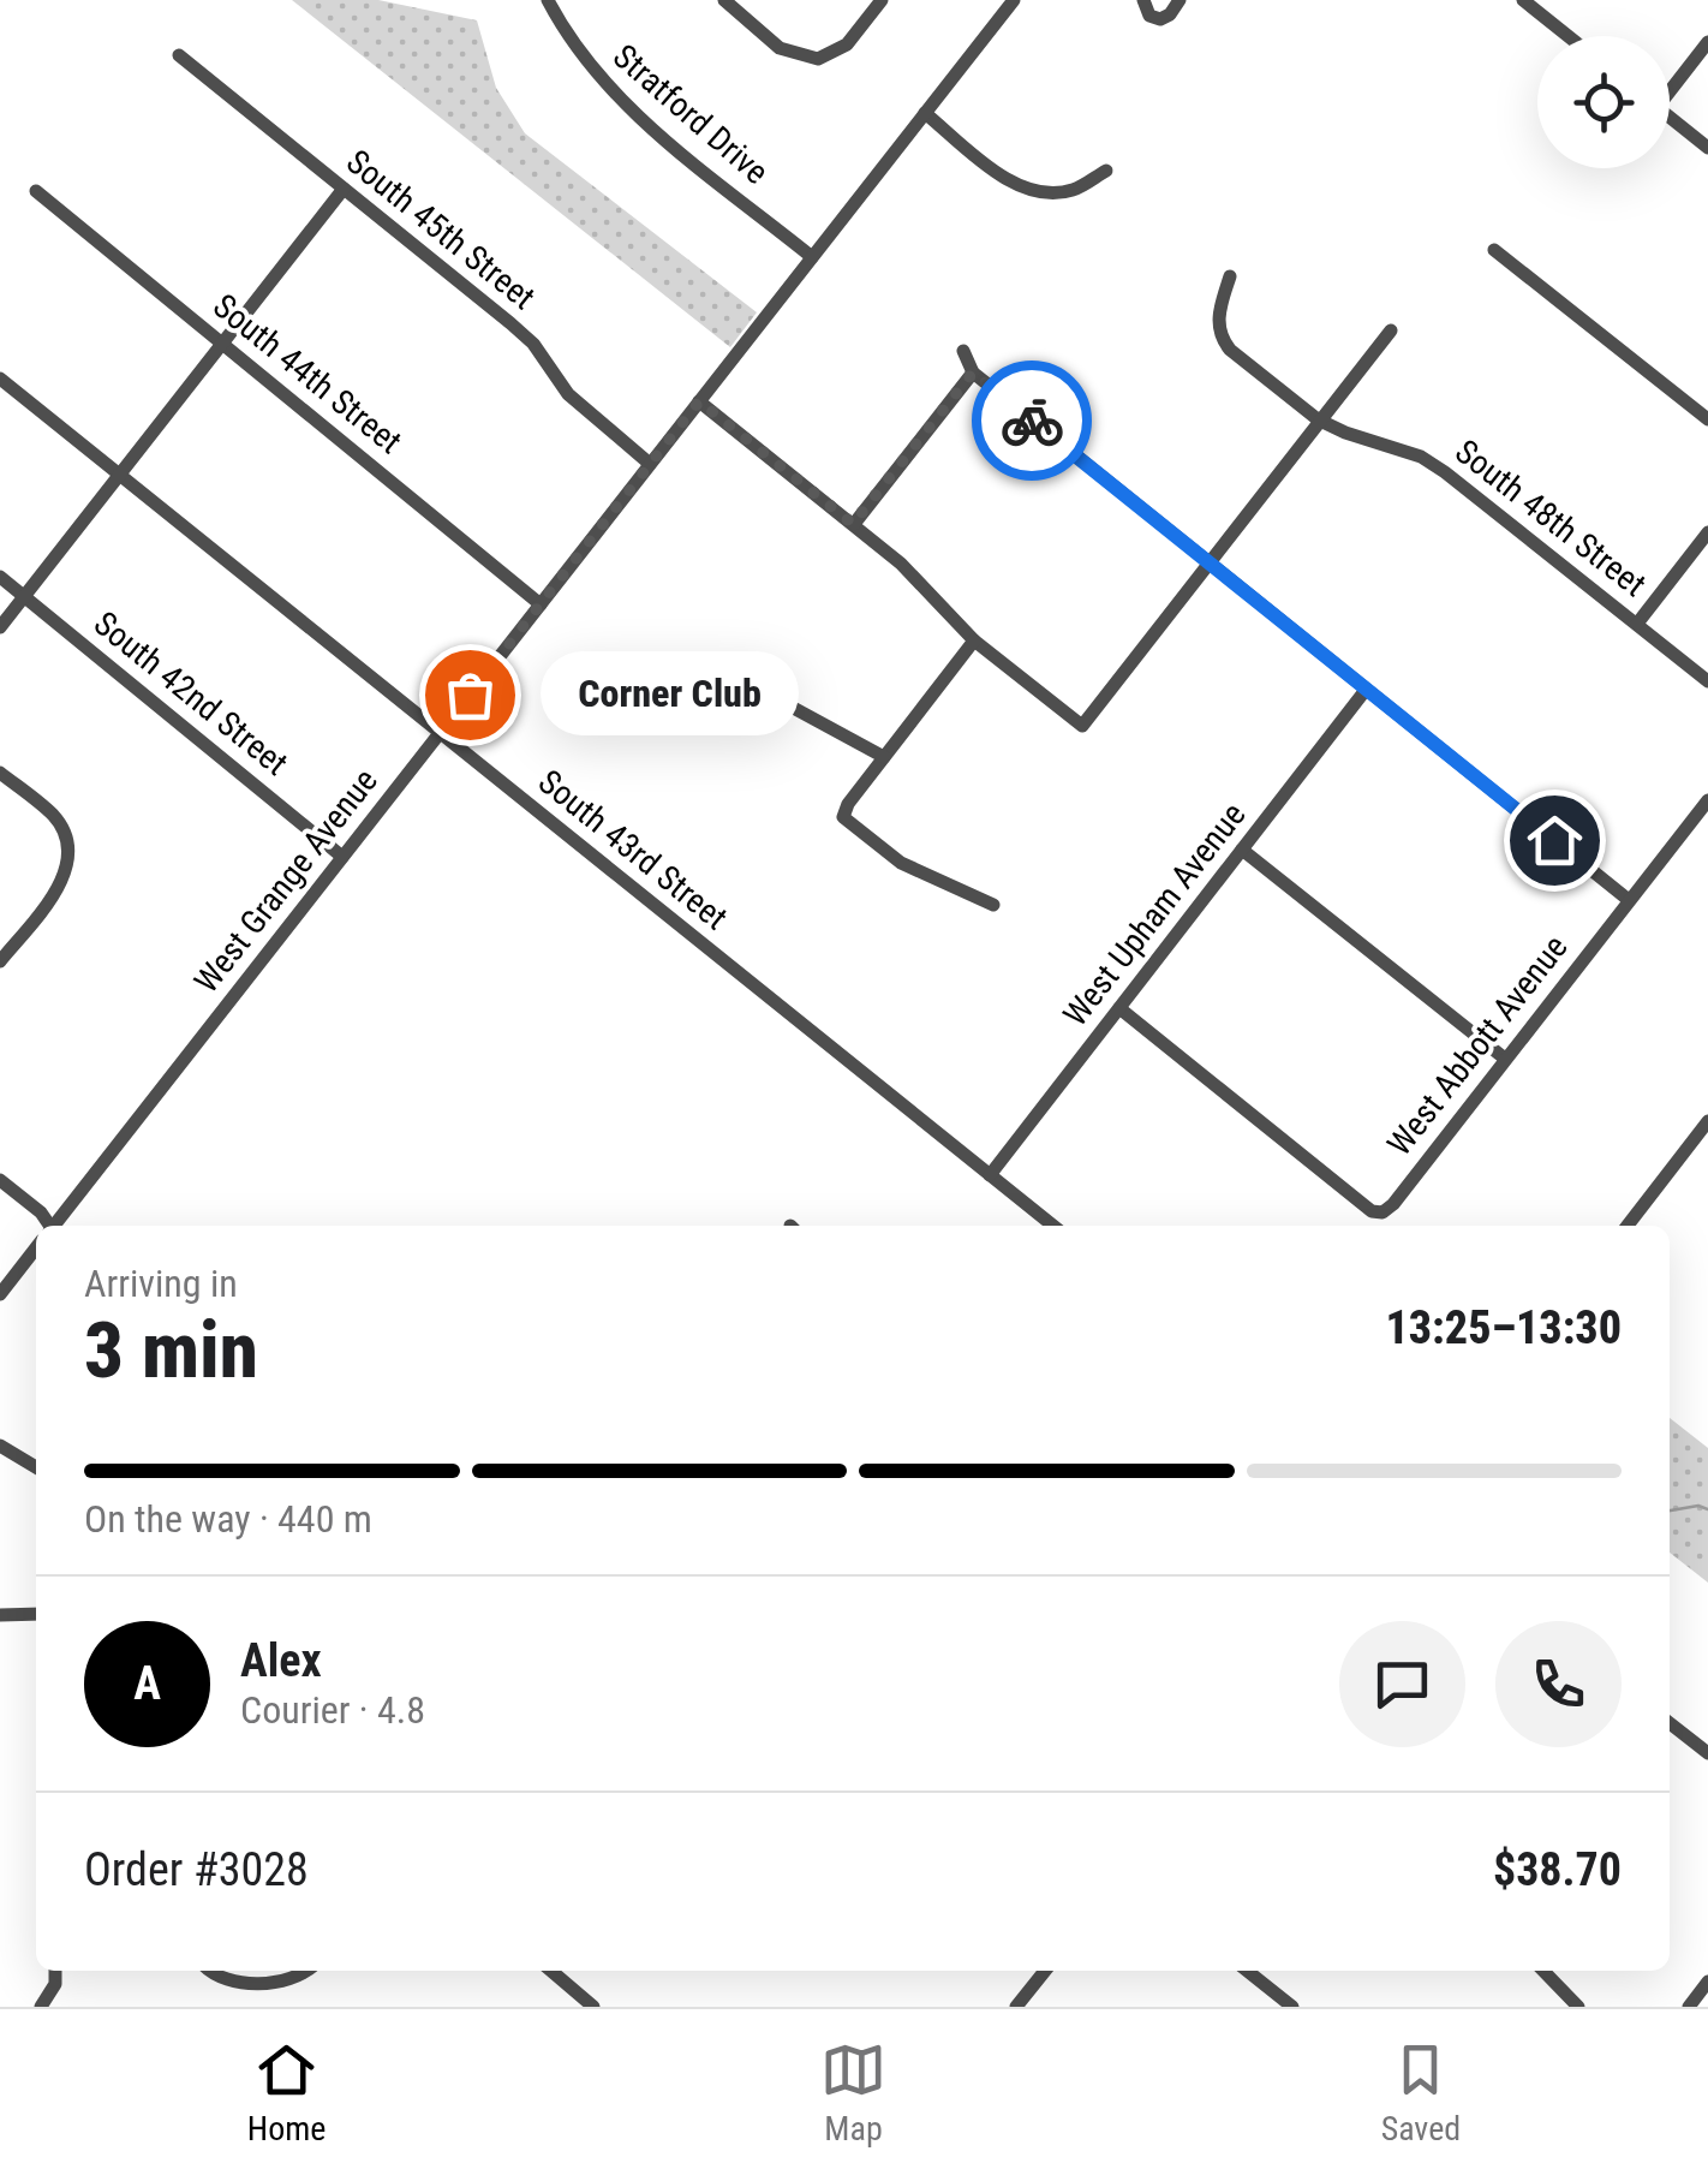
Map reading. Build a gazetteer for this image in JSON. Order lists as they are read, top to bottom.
{
  "streets": {
    "street": [
      "Stratford Drive",
      "South 45th Street",
      "South 44th Street",
      "South 48th Street",
      "South 42nd Street",
      "South 43rd Street",
      "West Grange Avenue",
      "West Upham Avenue",
      "West Abbott Avenue"
    ]
  },
  "crossings": [
    ["Stratford Drive", "West Grange Avenue"],
    ["South 45th Street", "West Grange Avenue"],
    ["South 44th Street", "West Grange Avenue"],
    ["South 42nd Street", "West Grange Avenue"],
    ["South 43rd Street", "West Grange Avenue"],
    ["South 43rd Street", "West Upham Avenue"],
    ["West Upham Avenue", "West Abbott Avenue"]
  ],
  "places": ["Corner Club"],
  "page": {
    "bubble": "Corner Club",
    "heading": ["3 min", "Arriving in", "13:25–13:30"],
    "panel": [
      "Alex",
      "Courier · 4.8",
      "Order #3028",
      "$38.70"
    ],
    "bar": "On the way · 440 m",
    "round": "A",
    "tabs": ["Home", "Map", "Saved"]
  }
}
